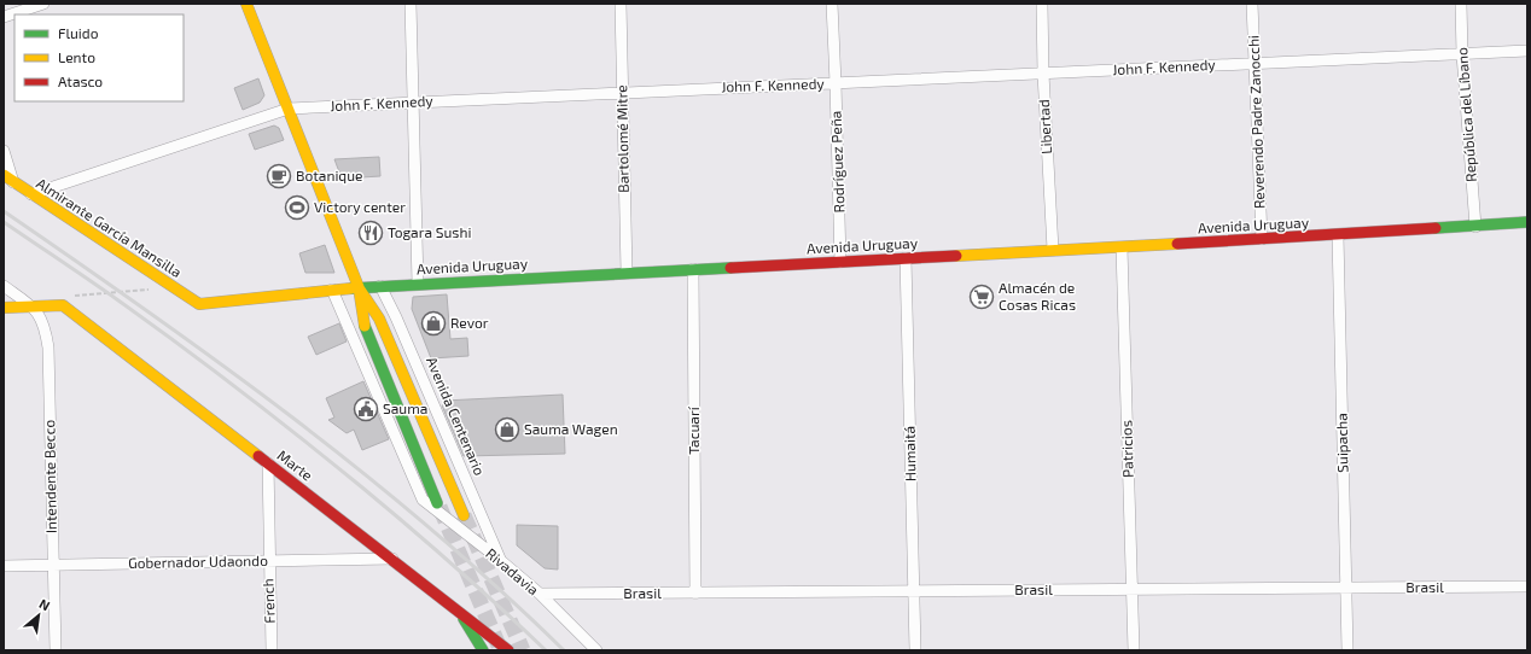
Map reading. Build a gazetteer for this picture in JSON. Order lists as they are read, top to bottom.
{
  "streets": {
    "street": [
      "John F. Kennedy",
      "República del Líbano",
      "Reverendo Padre Zanocchi",
      "Libertad",
      "Bartolomé Mitre",
      "Rodríguez Peña",
      "Avenida Uruguay",
      "Almirante García Mansilla",
      "Avenida Centenario",
      "Tacuarí",
      "Suipacha",
      "Patricios",
      "Humaitá",
      "Marte",
      "Intendente Becco",
      "Gobernador Udaondo",
      "Rivadavia",
      "Brasil",
      "French"
    ]
  },
  "crossings": [
    ["John F. Kennedy", "República del Líbano"],
    ["John F. Kennedy", "Reverendo Padre Zanocchi"],
    ["John F. Kennedy", "Libertad"],
    ["John F. Kennedy", "Bartolomé Mitre"],
    ["John F. Kennedy", "Rodríguez Peña"],
    ["John F. Kennedy", "Almirante García Mansilla"],
    ["República del Líbano", "Avenida Uruguay"],
    ["Reverendo Padre Zanocchi", "Avenida Uruguay"],
    ["Libertad", "Avenida Uruguay"],
    ["Bartolomé Mitre", "Avenida Uruguay"],
    ["Rodríguez Peña", "Avenida Uruguay"],
    ["Avenida Uruguay", "Almirante García Mansilla"],
    ["Avenida Uruguay", "Avenida Centenario"],
    ["Avenida Uruguay", "Tacuarí"],
    ["Avenida Uruguay", "Suipacha"],
    ["Avenida Uruguay", "Patricios"],
    ["Avenida Uruguay", "Humaitá"],
    ["Avenida Uruguay", "Rivadavia"],
    ["Avenida Centenario", "Rivadavia"],
    ["Tacuarí", "Brasil"],
    ["Suipacha", "Brasil"],
    ["Patricios", "Brasil"],
    ["Humaitá", "Brasil"],
    ["Marte", "Gobernador Udaondo"],
    ["Marte", "French"],
    ["Intendente Becco", "Gobernador Udaondo"],
    ["Gobernador Udaondo", "French"],
    ["Rivadavia", "Brasil"]
  ],
  "places": {
    "cafe": ["Botanique"],
    "sports": ["Victory center"],
    "restaurant": ["Togara Sushi"],
    "supermarket": ["Almacén de Cosas Ricas"],
    "shop": ["Revor", "Sauma Wagen"],
    "public building": ["Sauma"]
  },
  "legend": ["Fluido", "Lento", "Atasco"],
  "north": "top right"
}
